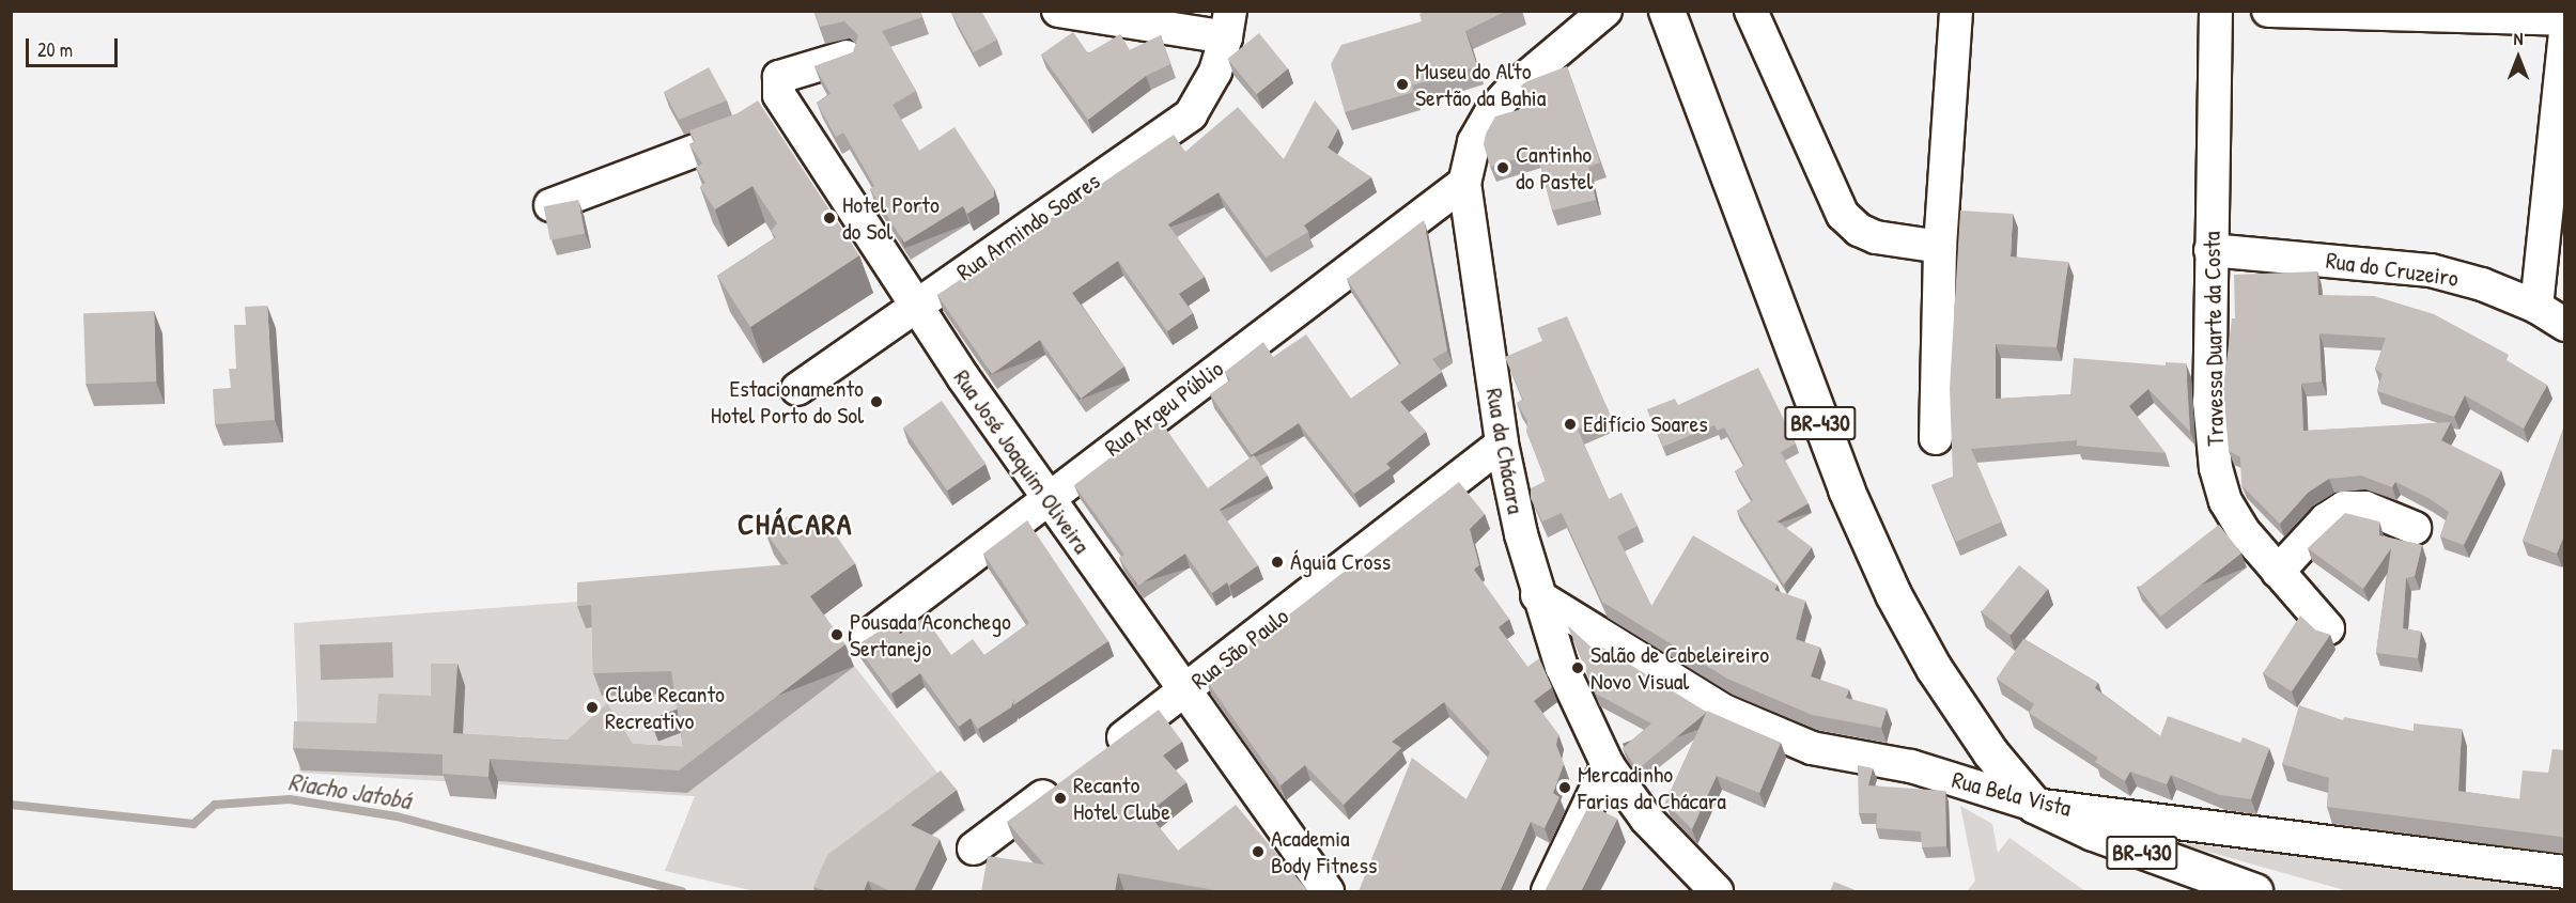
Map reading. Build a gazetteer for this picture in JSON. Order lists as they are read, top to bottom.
{
  "streets": {
    "main road": ["BR-430"],
    "street": [
      "Rua Armindo Soares",
      "Rua do Cruzeiro",
      "Travessa Duarte da Costa",
      "Rua Argeu Públio",
      "Rua da Chácara",
      "Rua José Joaquim Oliveira",
      "Rua São Paulo",
      "Rua Bela Vista"
    ]
  },
  "crossings": [
    ["Rua Armindo Soares", "Rua José Joaquim Oliveira"],
    ["Rua do Cruzeiro", "Travessa Duarte da Costa"],
    ["Rua Argeu Públio", "Rua da Chácara"],
    ["Rua Argeu Públio", "Rua José Joaquim Oliveira"],
    ["BR-430", "Rua Bela Vista"],
    ["Rua da Chácara", "Rua São Paulo"],
    ["Rua da Chácara", "Rua Bela Vista"],
    ["Rua José Joaquim Oliveira", "Rua São Paulo"]
  ],
  "districts": ["CHÁCARA"],
  "water": ["Riacho Jatobá"],
  "places": [
    "Museu do Alto Sertão da Bahia",
    "Cantinho do Pastel",
    "Hotel Porto do Sol",
    "Estacionamento Hotel Porto do Sol",
    "Edifício Soares",
    "Águia Cross",
    "Pousada Aconchego Sertanejo",
    "Salão de Cabeleireiro Novo Visual",
    "Clube Recanto Recreativo",
    "Mercadinho Farias da Chácara",
    "Recanto Hotel Clube",
    "Academia Body Fitness"
  ],
  "scale_bar": "20 m",
  "north": "top"
}
